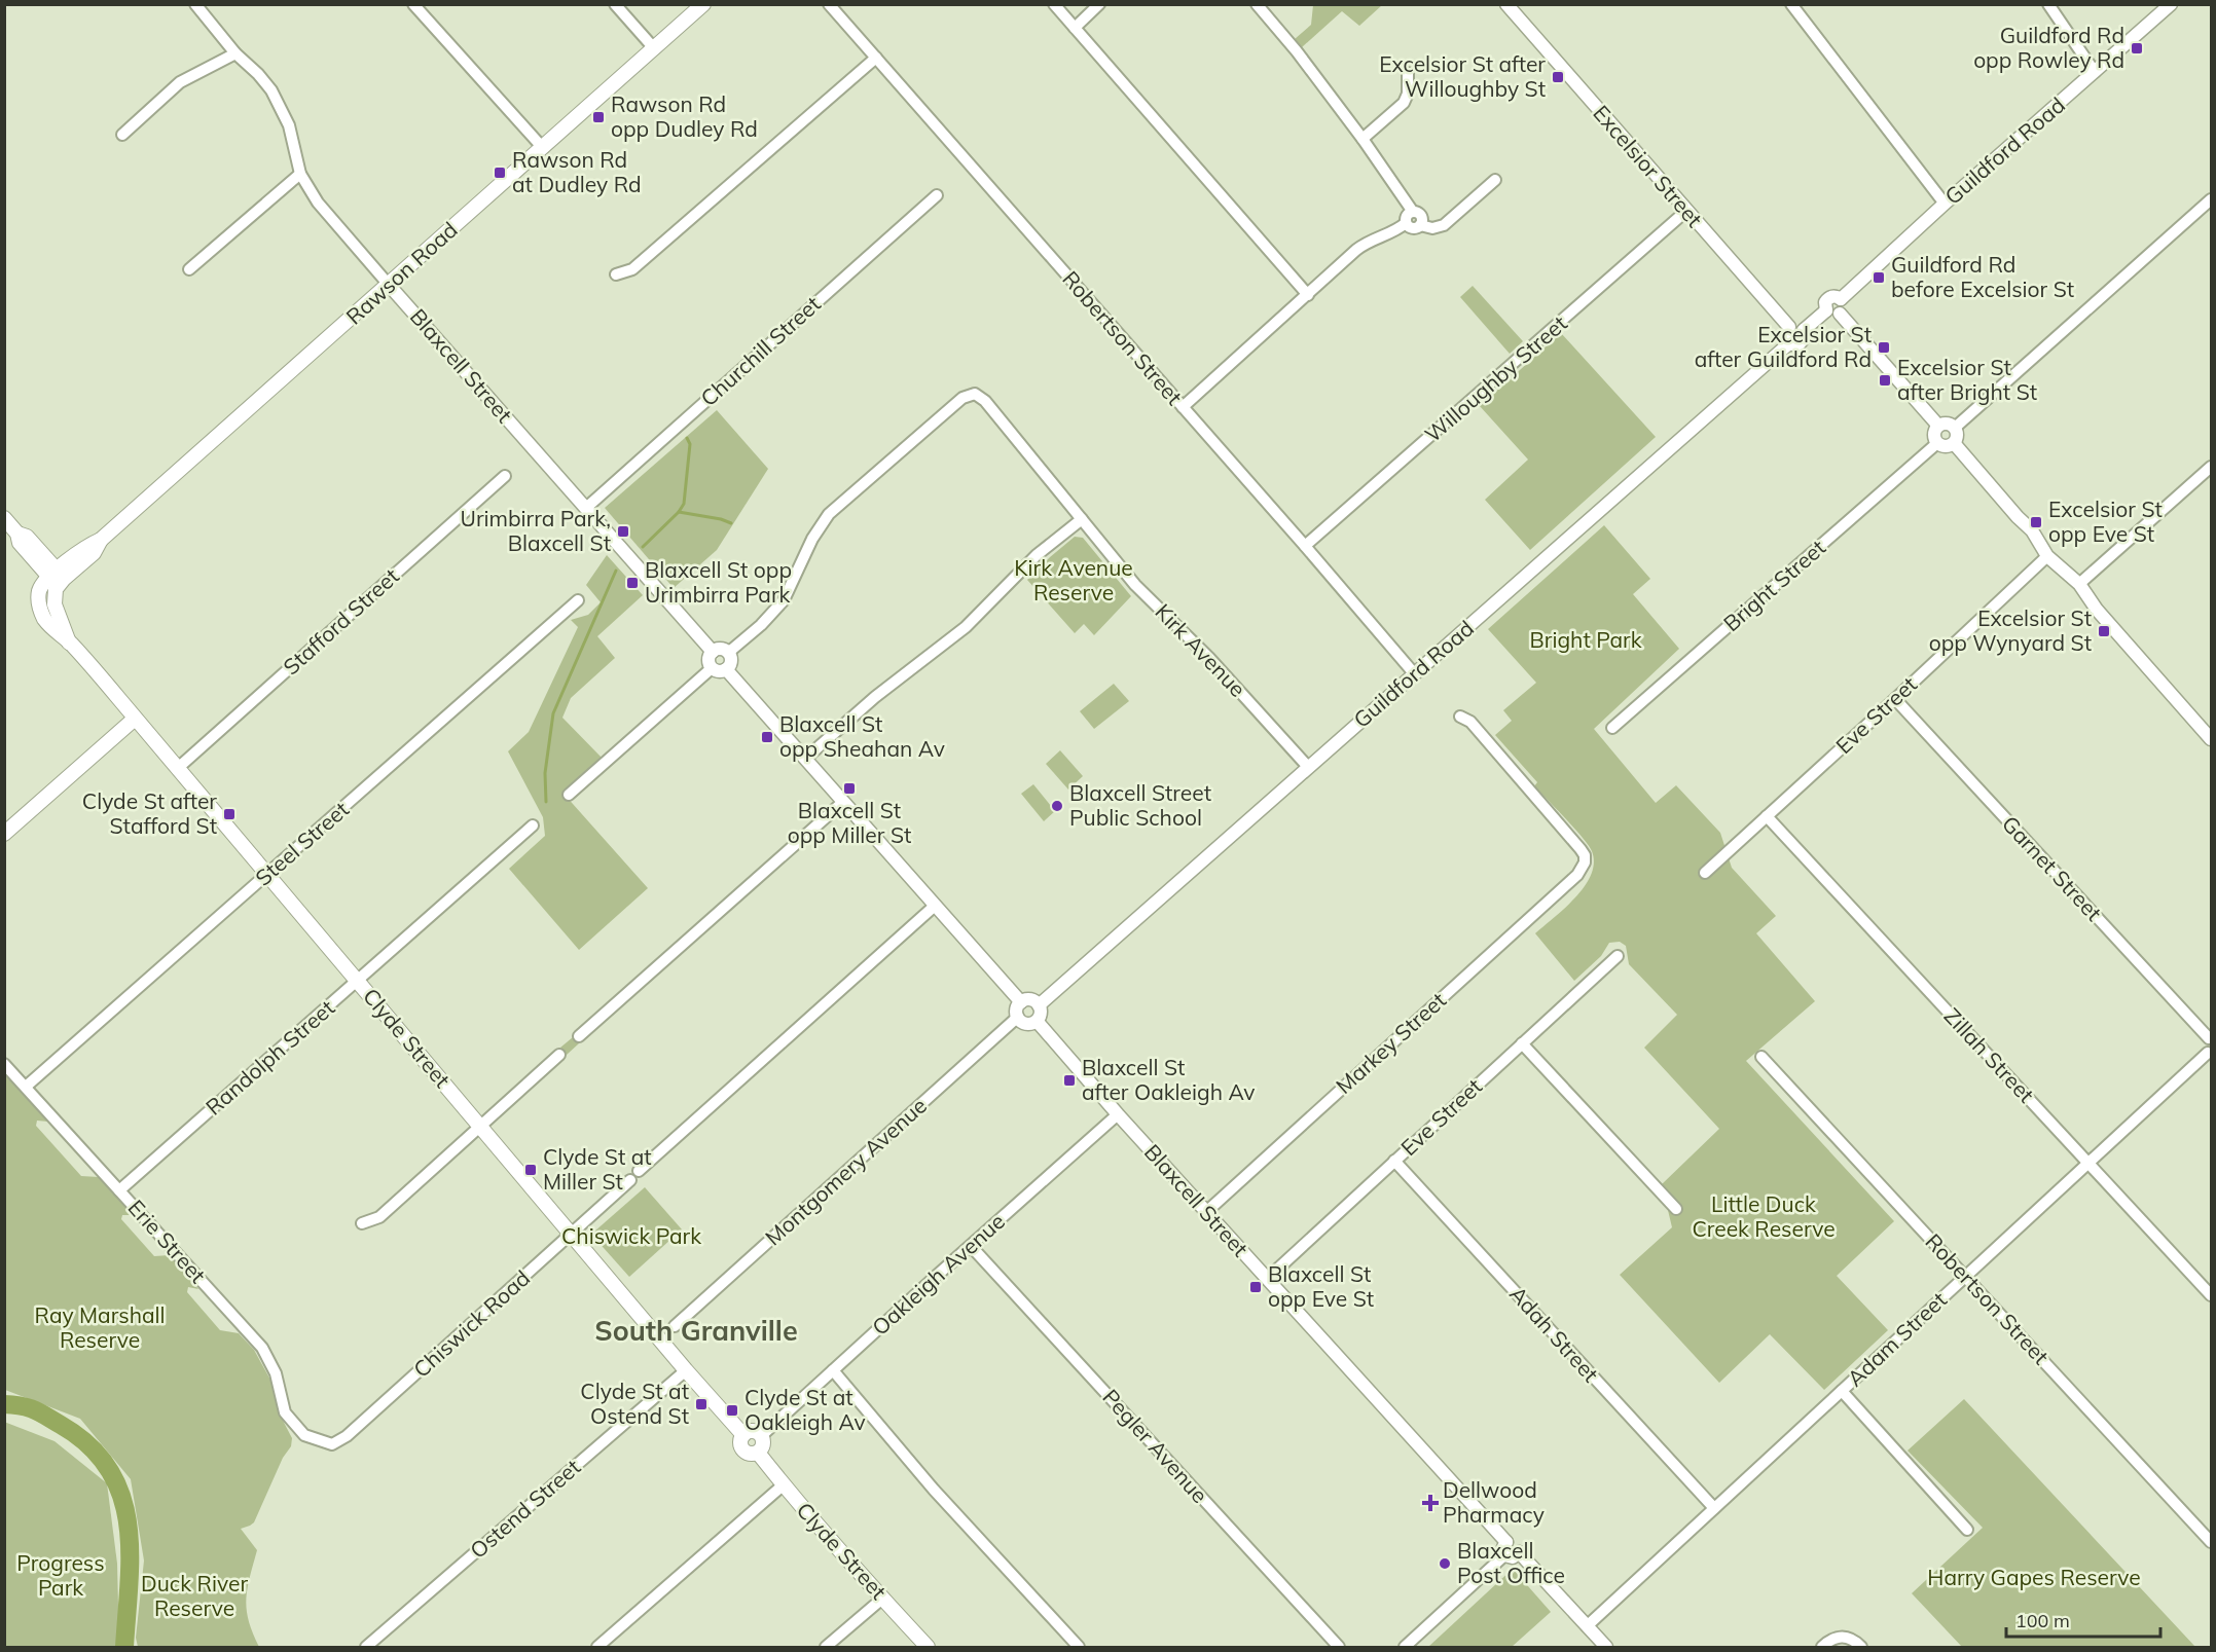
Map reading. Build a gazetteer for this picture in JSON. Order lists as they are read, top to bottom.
{
  "streets": {
    "main road": ["Rawson Road", "Clyde Street"],
    "street": [
      "Guildford Road",
      "Excelsior Street",
      "Robertson Street",
      "Churchill Street",
      "Blaxcell Street",
      "Willoughby Street",
      "Bright Street",
      "Stafford Street",
      "Kirk Avenue",
      "Eve Street",
      "Steel Street",
      "Garnet Street",
      "Markey Street",
      "Zillah Street",
      "Randolph Street",
      "Montgomery Avenue",
      "Erie Street",
      "Oakleigh Avenue",
      "Chiswick Road",
      "Adah Street",
      "Adam Street",
      "Pegler Avenue",
      "Ostend Street"
    ]
  },
  "crossings": [
    ["Guildford Road", "Excelsior Street"],
    ["Guildford Road", "Robertson Street"],
    ["Guildford Road", "Blaxcell Street"],
    ["Guildford Road", "Kirk Avenue"],
    ["Guildford Road", "Montgomery Avenue"],
    ["Excelsior Street", "Willoughby Street"],
    ["Rawson Road", "Blaxcell Street"],
    ["Rawson Road", "Clyde Street"],
    ["Robertson Street", "Willoughby Street"],
    ["Robertson Street", "Adam Street"],
    ["Churchill Street", "Blaxcell Street"],
    ["Blaxcell Street", "Kirk Avenue"],
    ["Blaxcell Street", "Eve Street"],
    ["Blaxcell Street", "Markey Street"],
    ["Blaxcell Street", "Montgomery Avenue"],
    ["Blaxcell Street", "Oakleigh Avenue"],
    ["Blaxcell Street", "Adam Street"],
    ["Stafford Street", "Clyde Street"],
    ["Eve Street", "Garnet Street"],
    ["Eve Street", "Zillah Street"],
    ["Eve Street", "Adah Street"],
    ["Steel Street", "Clyde Street"],
    ["Steel Street", "Erie Street"],
    ["Clyde Street", "Randolph Street"],
    ["Clyde Street", "Oakleigh Avenue"],
    ["Clyde Street", "Chiswick Road"],
    ["Clyde Street", "Ostend Street"],
    ["Zillah Street", "Adam Street"],
    ["Randolph Street", "Erie Street"],
    ["Erie Street", "Chiswick Road"],
    ["Oakleigh Avenue", "Pegler Avenue"],
    ["Adah Street", "Adam Street"]
  ],
  "districts": ["South Granville"],
  "parks": [
    "Kirk Avenue Reserve",
    "Bright Park",
    "Little Duck Creek Reserve",
    "Chiswick Park",
    "Ray Marshall Reserve",
    "Progress Park",
    "Harry Gapes Reserve",
    "Duck River Reserve"
  ],
  "places": {
    "transit": [
      "Guildford Rd opp Rowley Rd",
      "Excelsior St after Willoughby St",
      "Rawson Rd opp Dudley Rd",
      "Rawson Rd at Dudley Rd",
      "Guildford Rd before Excelsior St",
      "Excelsior St after Guildford Rd",
      "Excelsior St after Bright St",
      "Excelsior St opp Eve St",
      "Urimbirra Park, Blaxcell St",
      "Blaxcell St opp Urimbirra Park",
      "Excelsior St opp Wynyard St",
      "Blaxcell St opp Sheahan Av",
      "Blaxcell St opp Miller St",
      "Clyde St after Stafford St",
      "Blaxcell St after Oakleigh Av",
      "Clyde St at Miller St",
      "Blaxcell St opp Eve St",
      "Clyde St at Ostend St",
      "Clyde St at Oakleigh Av"
    ],
    "other": ["Blaxcell Street Public School", "Blaxcell Post Office"],
    "health": ["Dellwood Pharmacy"]
  },
  "scale_bar": "100 m"
}
